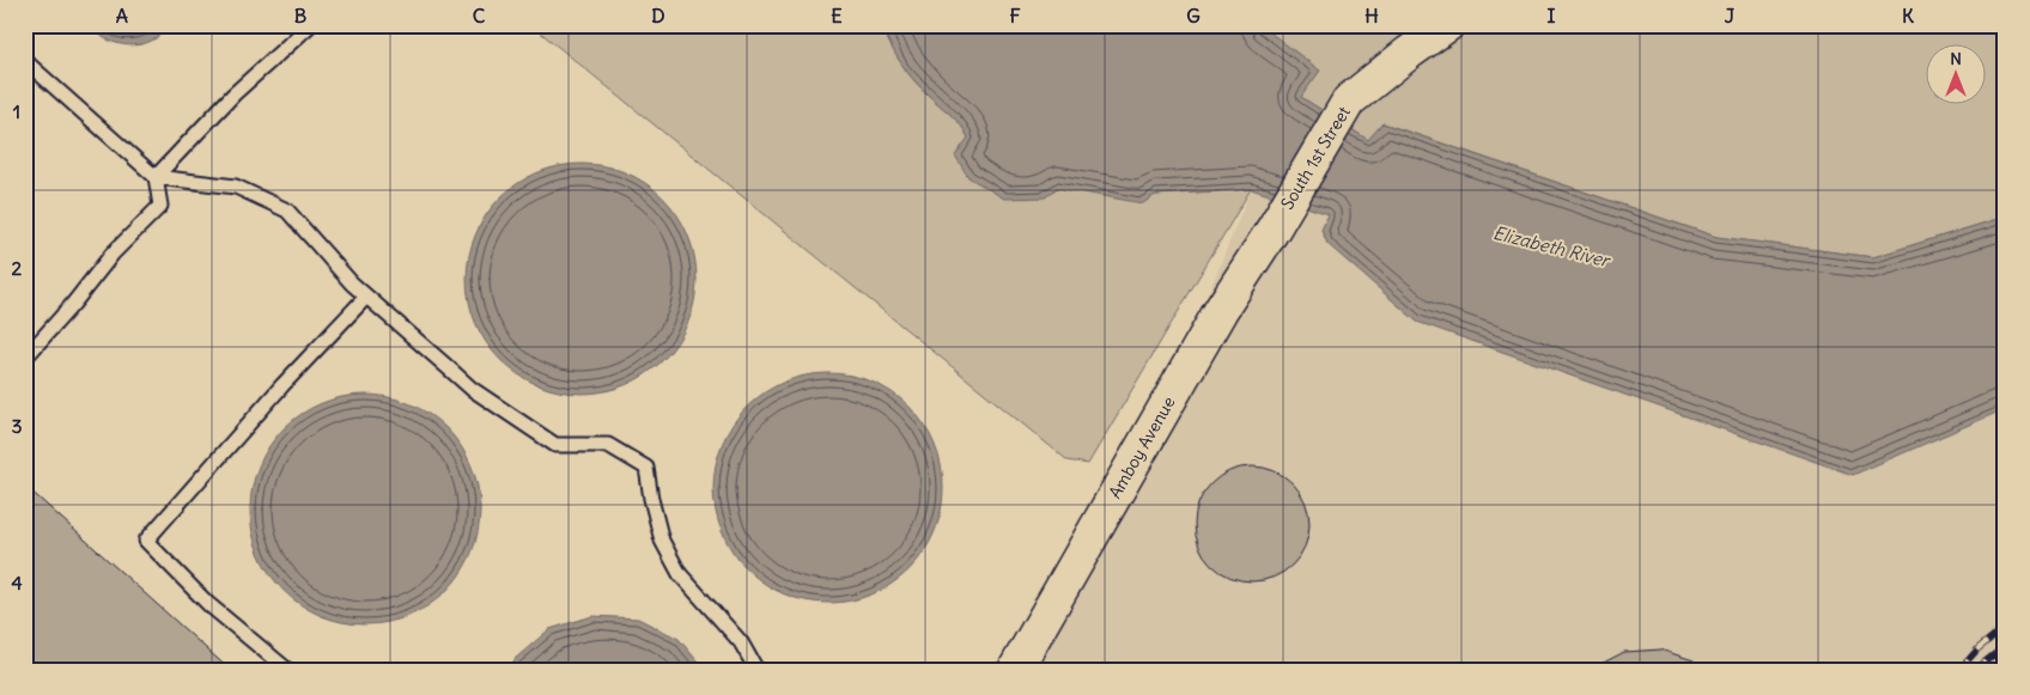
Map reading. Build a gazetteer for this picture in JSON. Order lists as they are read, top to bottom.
{
  "streets": {
    "street": ["South 1st Street", "Amboy Avenue"]
  },
  "crossings": [
    ["South 1st Street", "Amboy Avenue"]
  ],
  "water": ["Elizabeth River"],
  "north": "top",
  "grid": {
    "columns": [
      "A",
      "B",
      "C",
      "D",
      "E",
      "F",
      "G",
      "H",
      "I",
      "J",
      "K"
    ],
    "rows": [
      "1",
      "2",
      "3",
      "4"
    ]
  }
}
